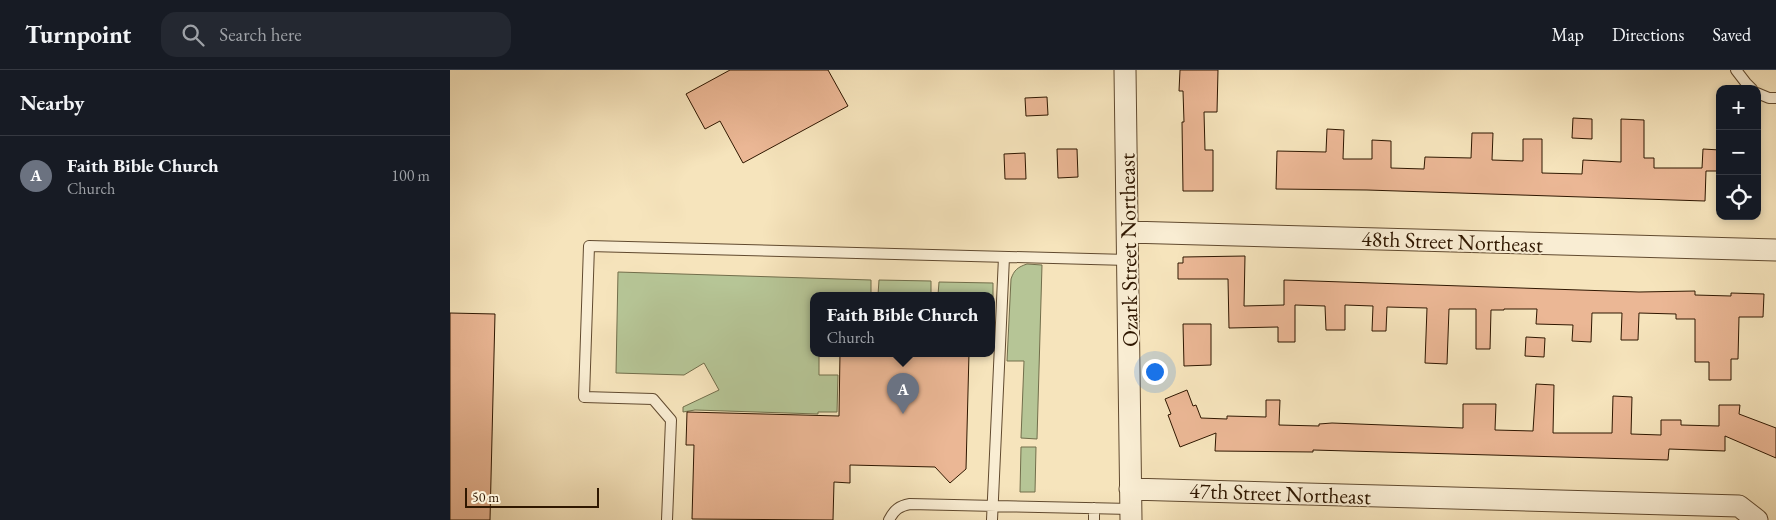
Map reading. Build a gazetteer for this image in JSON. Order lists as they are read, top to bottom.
{
  "streets": {
    "street": ["48th Street Northeast", "Ozark Street Northeast", "47th Street Northeast"]
  },
  "crossings": [
    ["48th Street Northeast", "Ozark Street Northeast"],
    ["Ozark Street Northeast", "47th Street Northeast"]
  ],
  "scale_bar": "50 m",
  "page": {
    "header": "Turnpoint",
    "search": "Search here",
    "nav": ["Map", "Directions", "Saved"],
    "heading": "Nearby",
    "map_buttons": ["+", "−"],
    "list": [
      {
        "mark": "A",
        "name": "Faith Bible Church",
        "note": "Church",
        "value": "100 m"
      }
    ],
    "popup": ["Faith Bible Church", "Church"],
    "pins": "A",
    "scale": "50 m"
  }
}
